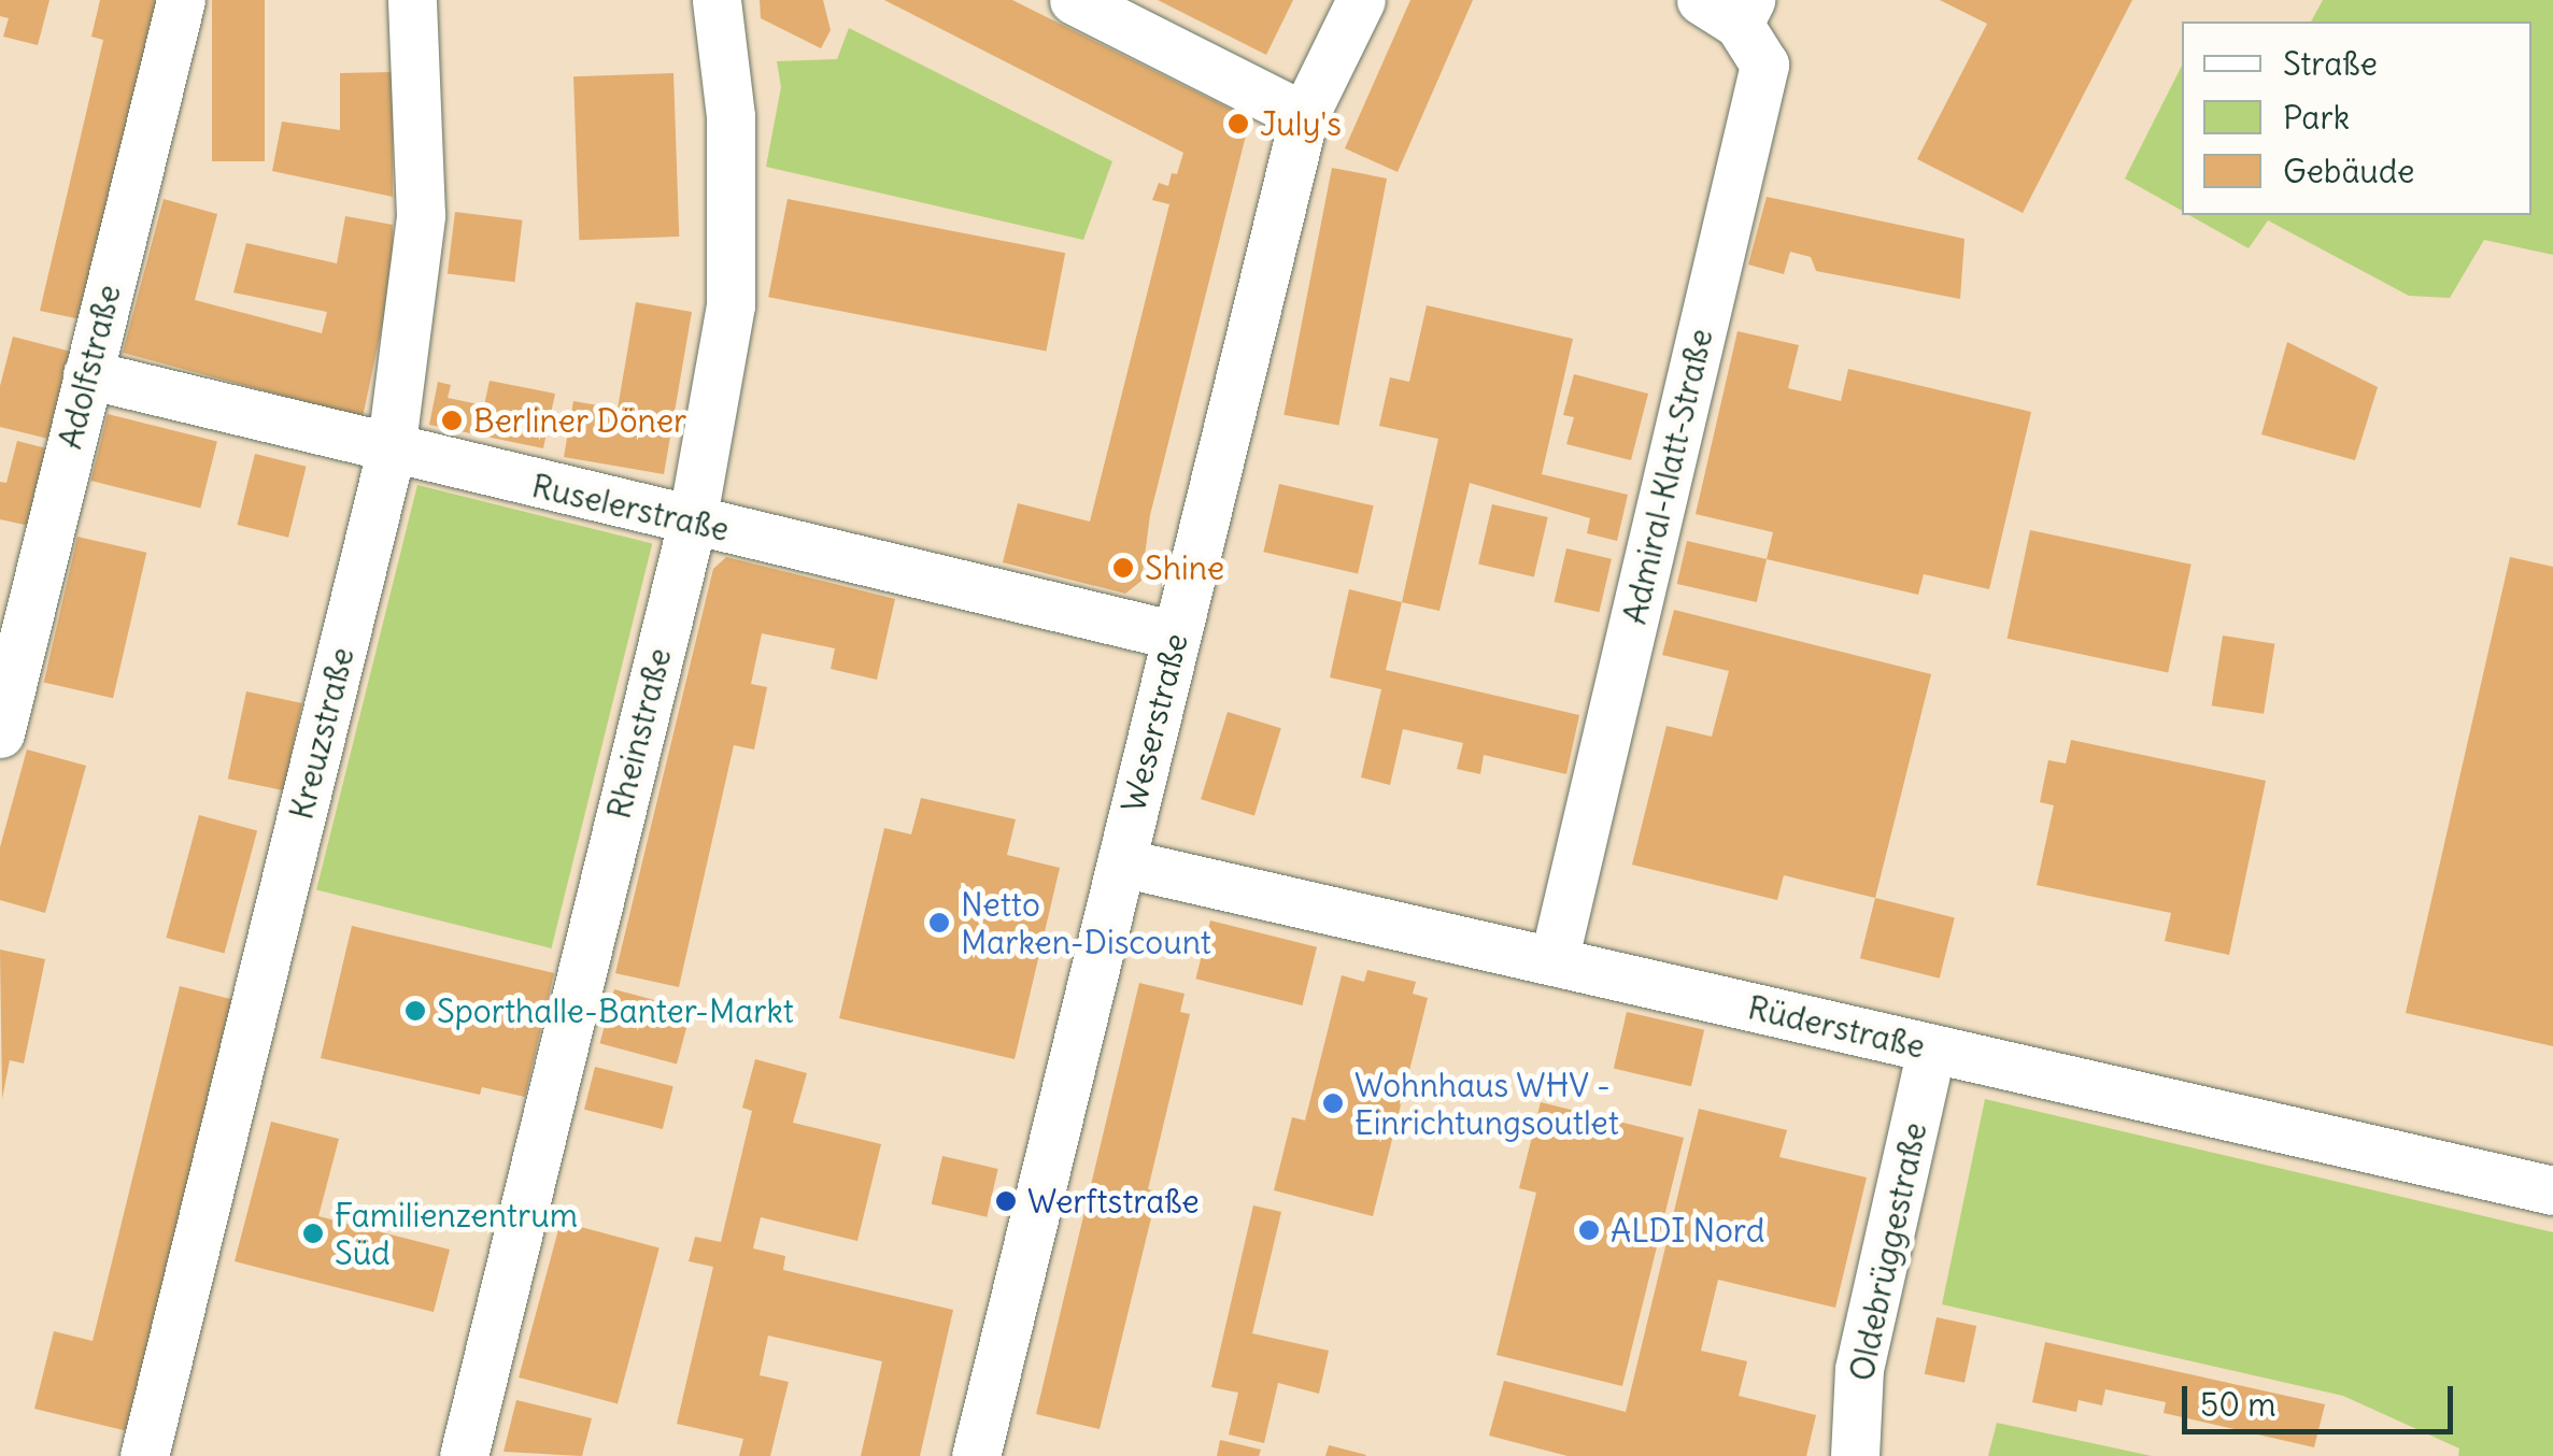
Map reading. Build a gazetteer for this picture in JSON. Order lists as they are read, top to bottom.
{
  "streets": {
    "street": [
      "Adolfstraße",
      "Admiral-Klatt-Straße",
      "Ruselerstraße",
      "Weserstraße",
      "Kreuzstraße",
      "Rheinstraße",
      "Rüderstraße",
      "Oldebrüggestraße"
    ]
  },
  "crossings": [
    ["Adolfstraße", "Ruselerstraße"],
    ["Admiral-Klatt-Straße", "Rüderstraße"],
    ["Ruselerstraße", "Weserstraße"],
    ["Ruselerstraße", "Kreuzstraße"],
    ["Ruselerstraße", "Rheinstraße"],
    ["Weserstraße", "Rüderstraße"],
    ["Rüderstraße", "Oldebrüggestraße"]
  ],
  "places": [
    "July's",
    "Berliner Döner",
    "Shine",
    "Netto Marken-Discount",
    "Sporthalle-Banter-Markt",
    "Wohnhaus WHV - Einrichtungsoutlet",
    "Werftstraße",
    "ALDI Nord",
    "Familienzentrum Süd"
  ],
  "legend": ["Straße", "Park", "Gebäude"],
  "scale_bar": "50 m"
}
